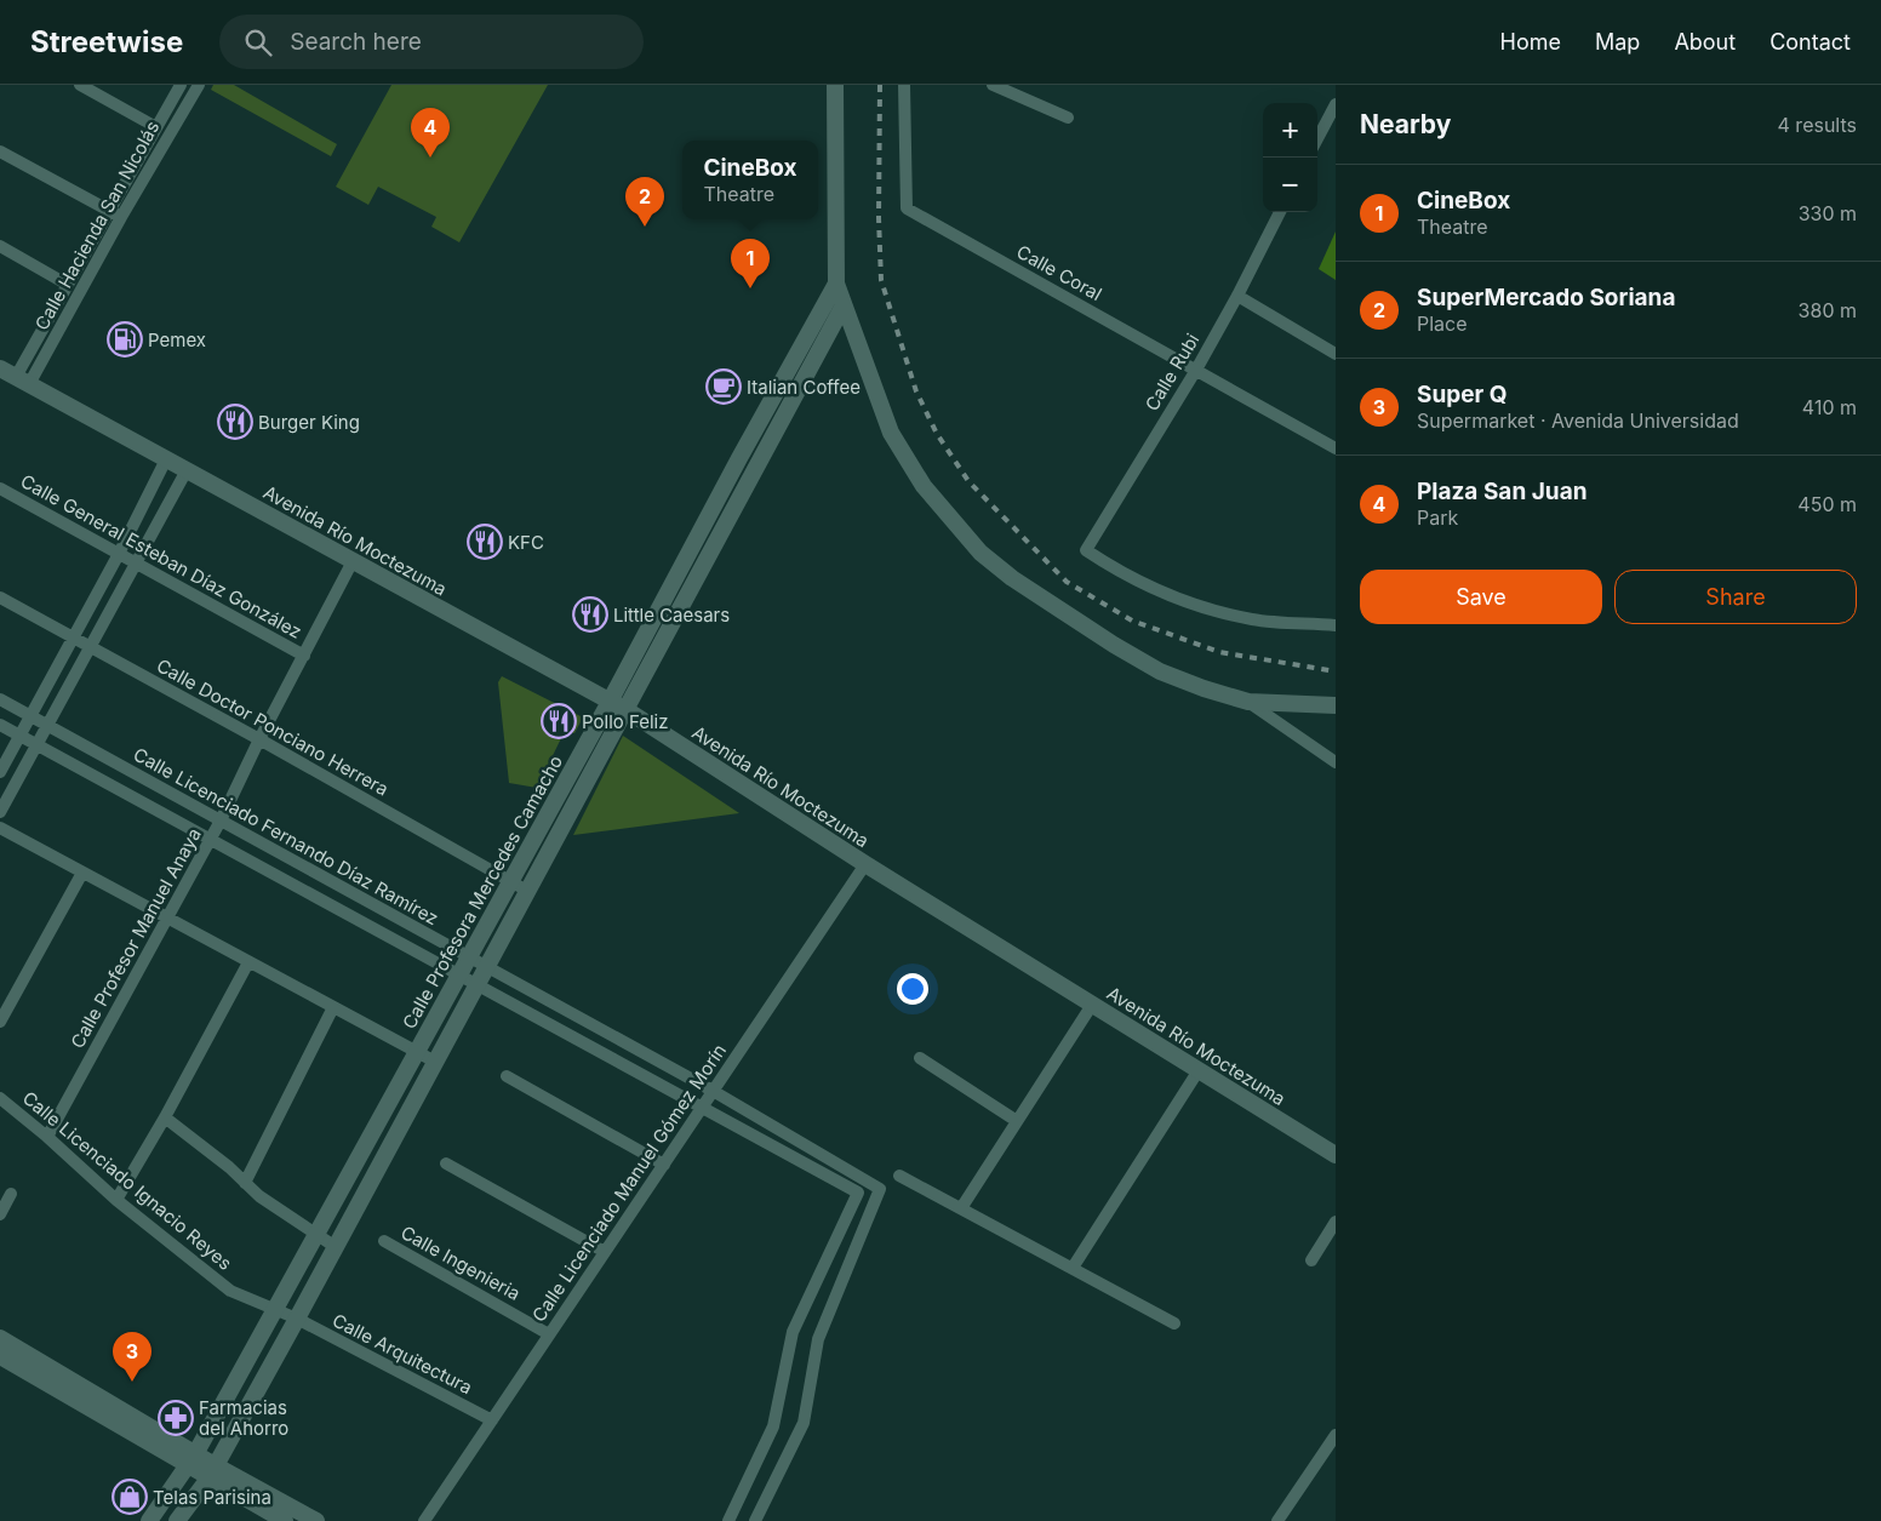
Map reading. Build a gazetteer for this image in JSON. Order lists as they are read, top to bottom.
{
  "streets": {
    "street": [
      "Calle Hacienda San Nicolás",
      "Calle Coral",
      "Calle Rubi",
      "Avenida Río Moctezuma",
      "Calle General Esteban Díaz González",
      "Calle Doctor Ponciano Herrera",
      "Calle Licenciado Fernando Díaz Ramírez",
      "Calle Profesora Mercedes Camacho",
      "Calle Profesor Manuel Anaya",
      "Calle Licenciado Ignacio Reyes",
      "Calle Licenciado Manuel Gómez Morín",
      "Calle Ingenieria",
      "Calle Arquitectura"
    ]
  },
  "crossings": [
    ["Calle Hacienda San Nicolás", "Avenida Río Moctezuma"],
    ["Calle Coral", "Calle Rubi"],
    ["Avenida Río Moctezuma", "Calle Profesora Mercedes Camacho"],
    ["Avenida Río Moctezuma", "Calle Profesor Manuel Anaya"],
    ["Avenida Río Moctezuma", "Calle Licenciado Manuel Gómez Morín"],
    ["Calle General Esteban Díaz González", "Calle Profesor Manuel Anaya"],
    ["Calle Doctor Ponciano Herrera", "Calle Profesora Mercedes Camacho"],
    ["Calle Doctor Ponciano Herrera", "Calle Profesor Manuel Anaya"],
    ["Calle Licenciado Fernando Díaz Ramírez", "Calle Profesora Mercedes Camacho"],
    ["Calle Licenciado Fernando Díaz Ramírez", "Calle Profesor Manuel Anaya"],
    ["Calle Licenciado Fernando Díaz Ramírez", "Calle Licenciado Manuel Gómez Morín"],
    ["Calle Profesora Mercedes Camacho", "Calle Licenciado Ignacio Reyes"],
    ["Calle Profesor Manuel Anaya", "Calle Licenciado Ignacio Reyes"],
    ["Calle Licenciado Ignacio Reyes", "Calle Arquitectura"],
    ["Calle Licenciado Manuel Gómez Morín", "Calle Ingenieria"],
    ["Calle Licenciado Manuel Gómez Morín", "Calle Arquitectura"]
  ],
  "places": {
    "fuel station": ["Pemex"],
    "cafe": ["Italian Coffee"],
    "restaurant": [
      "Burger King",
      "KFC",
      "Little Caesars",
      "Pollo Feliz"
    ],
    "pharmacy": ["Farmacias del Ahorro"],
    "shop": ["Telas Parisina"]
  },
  "page": {
    "header": "Streetwise",
    "search": "Search here",
    "nav": [
      "Home",
      "Map",
      "About",
      "Contact"
    ],
    "heading": ["Nearby", "4 results"],
    "map_buttons": ["+", "−"],
    "pins": [
      "4",
      "2",
      "1",
      "3"
    ],
    "popup": ["CineBox", "Theatre"],
    "list": [
      {
        "mark": "1",
        "name": "CineBox",
        "note": "Theatre",
        "value": "330 m"
      },
      {
        "mark": "2",
        "name": "SuperMercado Soriana",
        "note": "Place",
        "value": "380 m"
      },
      {
        "mark": "3",
        "name": "Super Q",
        "note": "Supermarket · Avenida Universidad",
        "value": "410 m"
      },
      {
        "mark": "4",
        "name": "Plaza San Juan",
        "note": "Park",
        "value": "450 m"
      }
    ],
    "buttons": ["Save", "Share"]
  }
}
